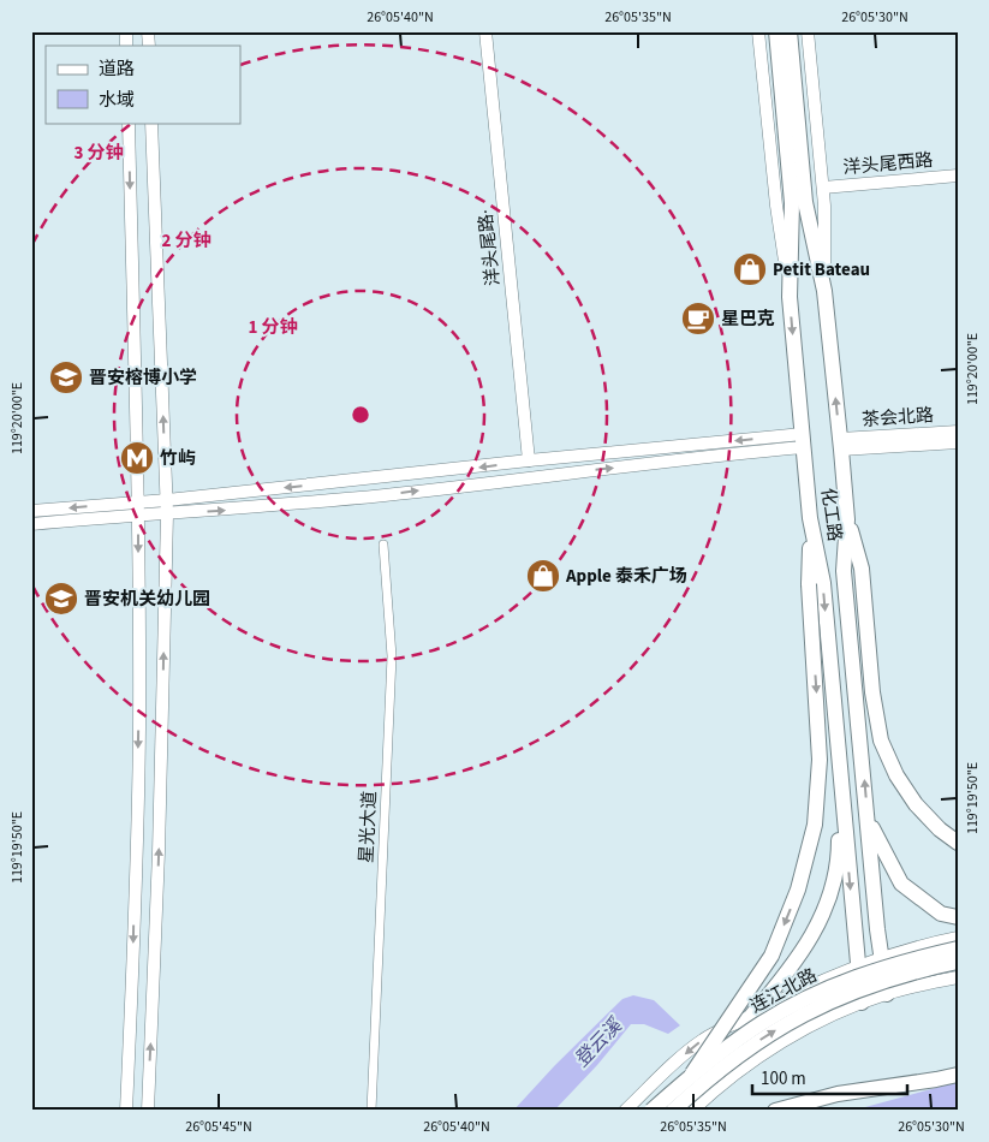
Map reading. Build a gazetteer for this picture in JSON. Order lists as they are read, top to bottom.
{
  "streets": {
    "highway": ["化工路", "连江北路"],
    "main road": ["洋头尾西路", "洋头尾路·", "茶会北路"],
    "street": ["星光大道"]
  },
  "crossings": [
    ["茶会北路", "化工路"]
  ],
  "water": ["登云溪"],
  "places": {
    "shop": ["Petit Bateau", "Apple 泰禾广场"],
    "cafe": ["星巴克"],
    "school or university": ["晋安榕博小学", "晋安机关幼儿园"],
    "metro station": ["竹屿"]
  },
  "legend": ["道路", "水域"],
  "scale_bar": "100 m",
  "coordinates": [
    "26°05'40\"N",
    "26°05'35\"N",
    "26°05'30\"N",
    "119°20'00\"E",
    "119°19'50\"E",
    "26°05'45\"N"
  ],
  "rings": ["3 分钟", "2 分钟", "1 分钟"]
}
